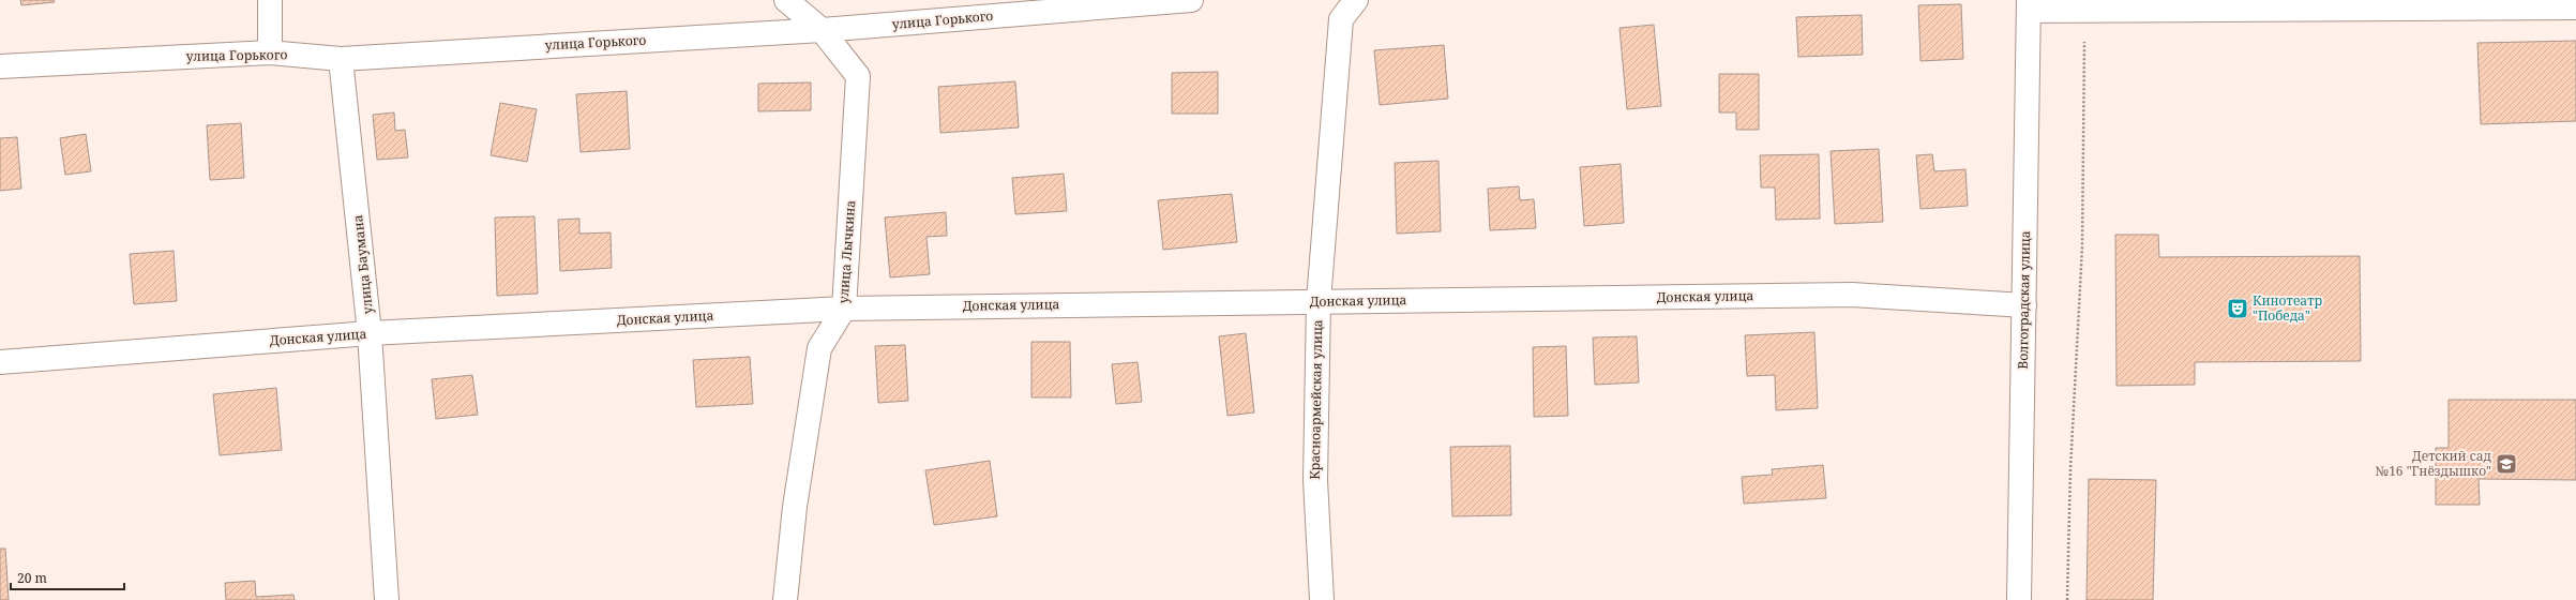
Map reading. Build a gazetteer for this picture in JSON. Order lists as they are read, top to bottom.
{
  "streets": {
    "street": [
      "улица Горького",
      "улица Лычкина",
      "улица Баумана",
      "Донская улица",
      "Волгоградская улица",
      "Красноармейская улица"
    ]
  },
  "crossings": [
    ["улица Горького", "улица Лычкина"],
    ["улица Горького", "улица Баумана"],
    ["улица Лычкина", "Донская улица"],
    ["улица Баумана", "Донская улица"],
    ["Донская улица", "Волгоградская улица"],
    ["Донская улица", "Красноармейская улица"]
  ],
  "places": {
    "theatre": ["Кинотеатр \"Победа\""],
    "school or university": ["Детский сад №16 \"Гнёздышко\""]
  },
  "scale_bar": "20 m"
}
